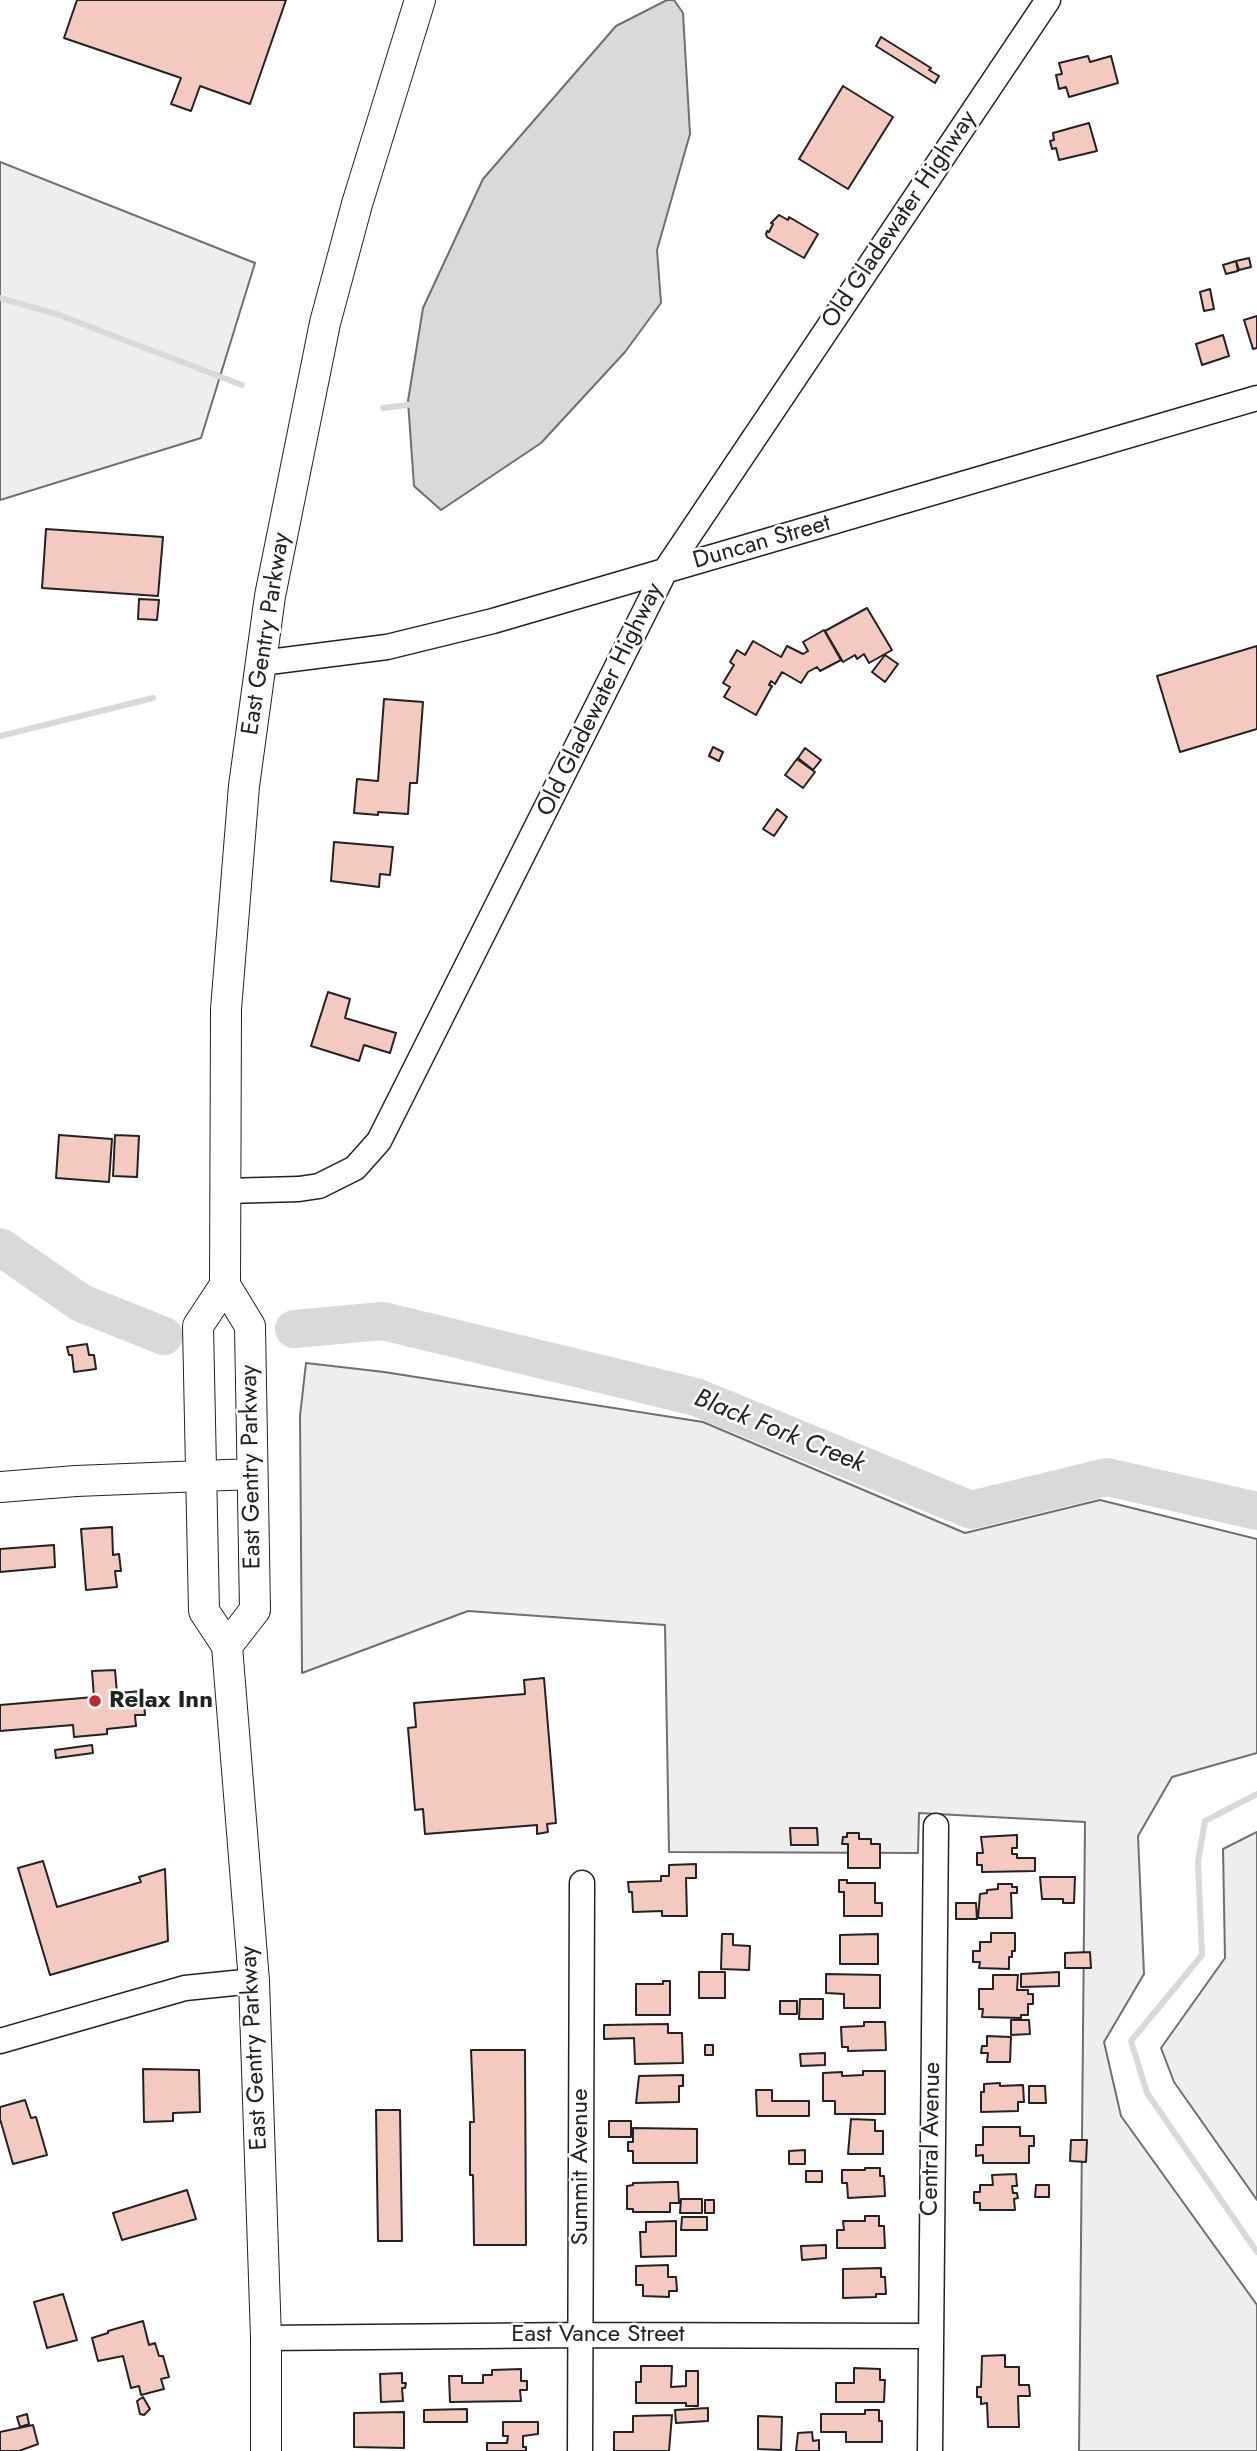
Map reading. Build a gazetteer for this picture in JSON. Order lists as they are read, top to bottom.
{
  "streets": {
    "main road": ["East Gentry Parkway"],
    "street": [
      "Old Gladewater Highway",
      "Duncan Street",
      "Central Avenue",
      "Summit Avenue",
      "East Vance Street"
    ]
  },
  "crossings": [
    ["Old Gladewater Highway", "Duncan Street"],
    ["Old Gladewater Highway", "East Gentry Parkway"],
    ["Duncan Street", "East Gentry Parkway"],
    ["East Gentry Parkway", "East Vance Street"],
    ["Central Avenue", "East Vance Street"],
    ["Summit Avenue", "East Vance Street"]
  ],
  "water": ["Black Fork Creek"],
  "places": ["Relax Inn"]
}
